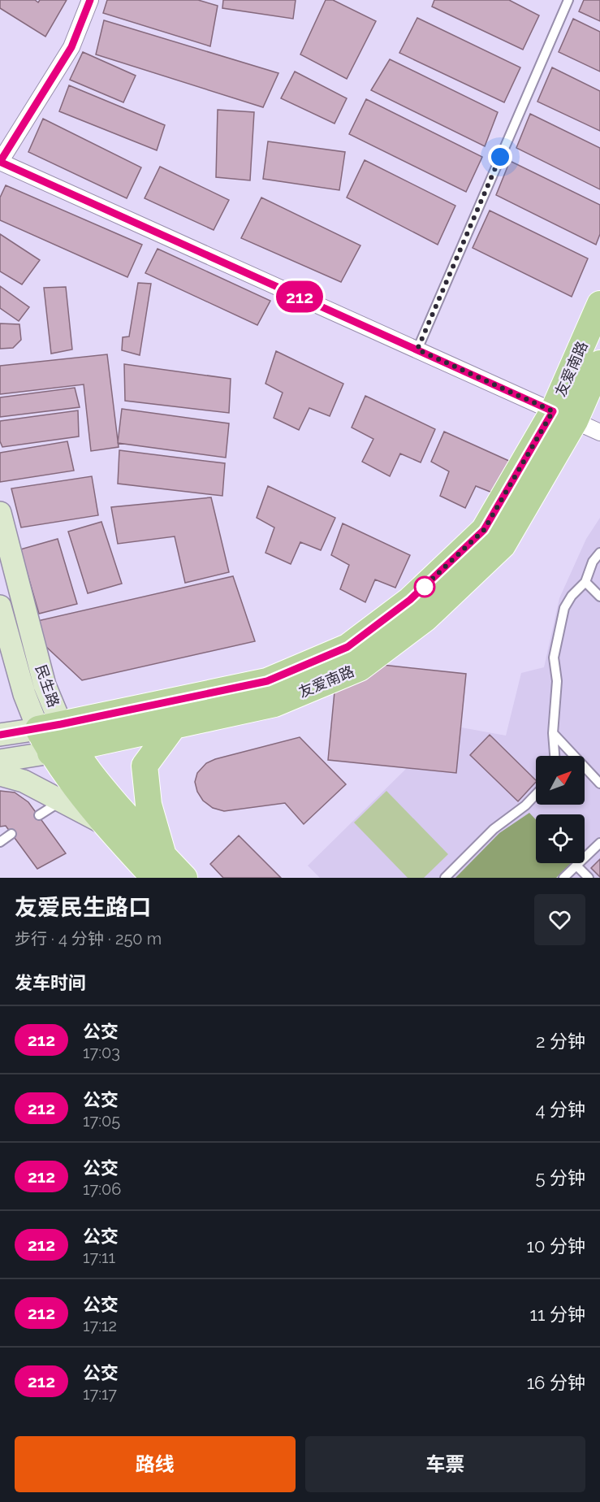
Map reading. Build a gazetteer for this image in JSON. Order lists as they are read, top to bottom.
{
  "streets": {
    "main road": ["友爱南路", "民生路"]
  },
  "crossings": [
    ["友爱南路", "民生路"]
  ],
  "lines": ["bus line 212"],
  "north": "top right",
  "page": {
    "on_map": "212",
    "heading": [
      ["友爱民生路口", "步行 · 4 分钟 · 250 m"],
      "发车时间"
    ],
    "list": [
      {
        "mark": "212",
        "name": "公交",
        "note": "17:03",
        "value": "2 分钟"
      },
      {
        "mark": "212",
        "name": "公交",
        "note": "17:05",
        "value": "4 分钟"
      },
      {
        "mark": "212",
        "name": "公交",
        "note": "17:06",
        "value": "5 分钟"
      },
      {
        "mark": "212",
        "name": "公交",
        "note": "17:11",
        "value": "10 分钟"
      },
      {
        "mark": "212",
        "name": "公交",
        "note": "17:12",
        "value": "11 分钟"
      },
      {
        "mark": "212",
        "name": "公交",
        "note": "17:17",
        "value": "16 分钟"
      }
    ],
    "buttons": ["路线", "车票"]
  }
}
